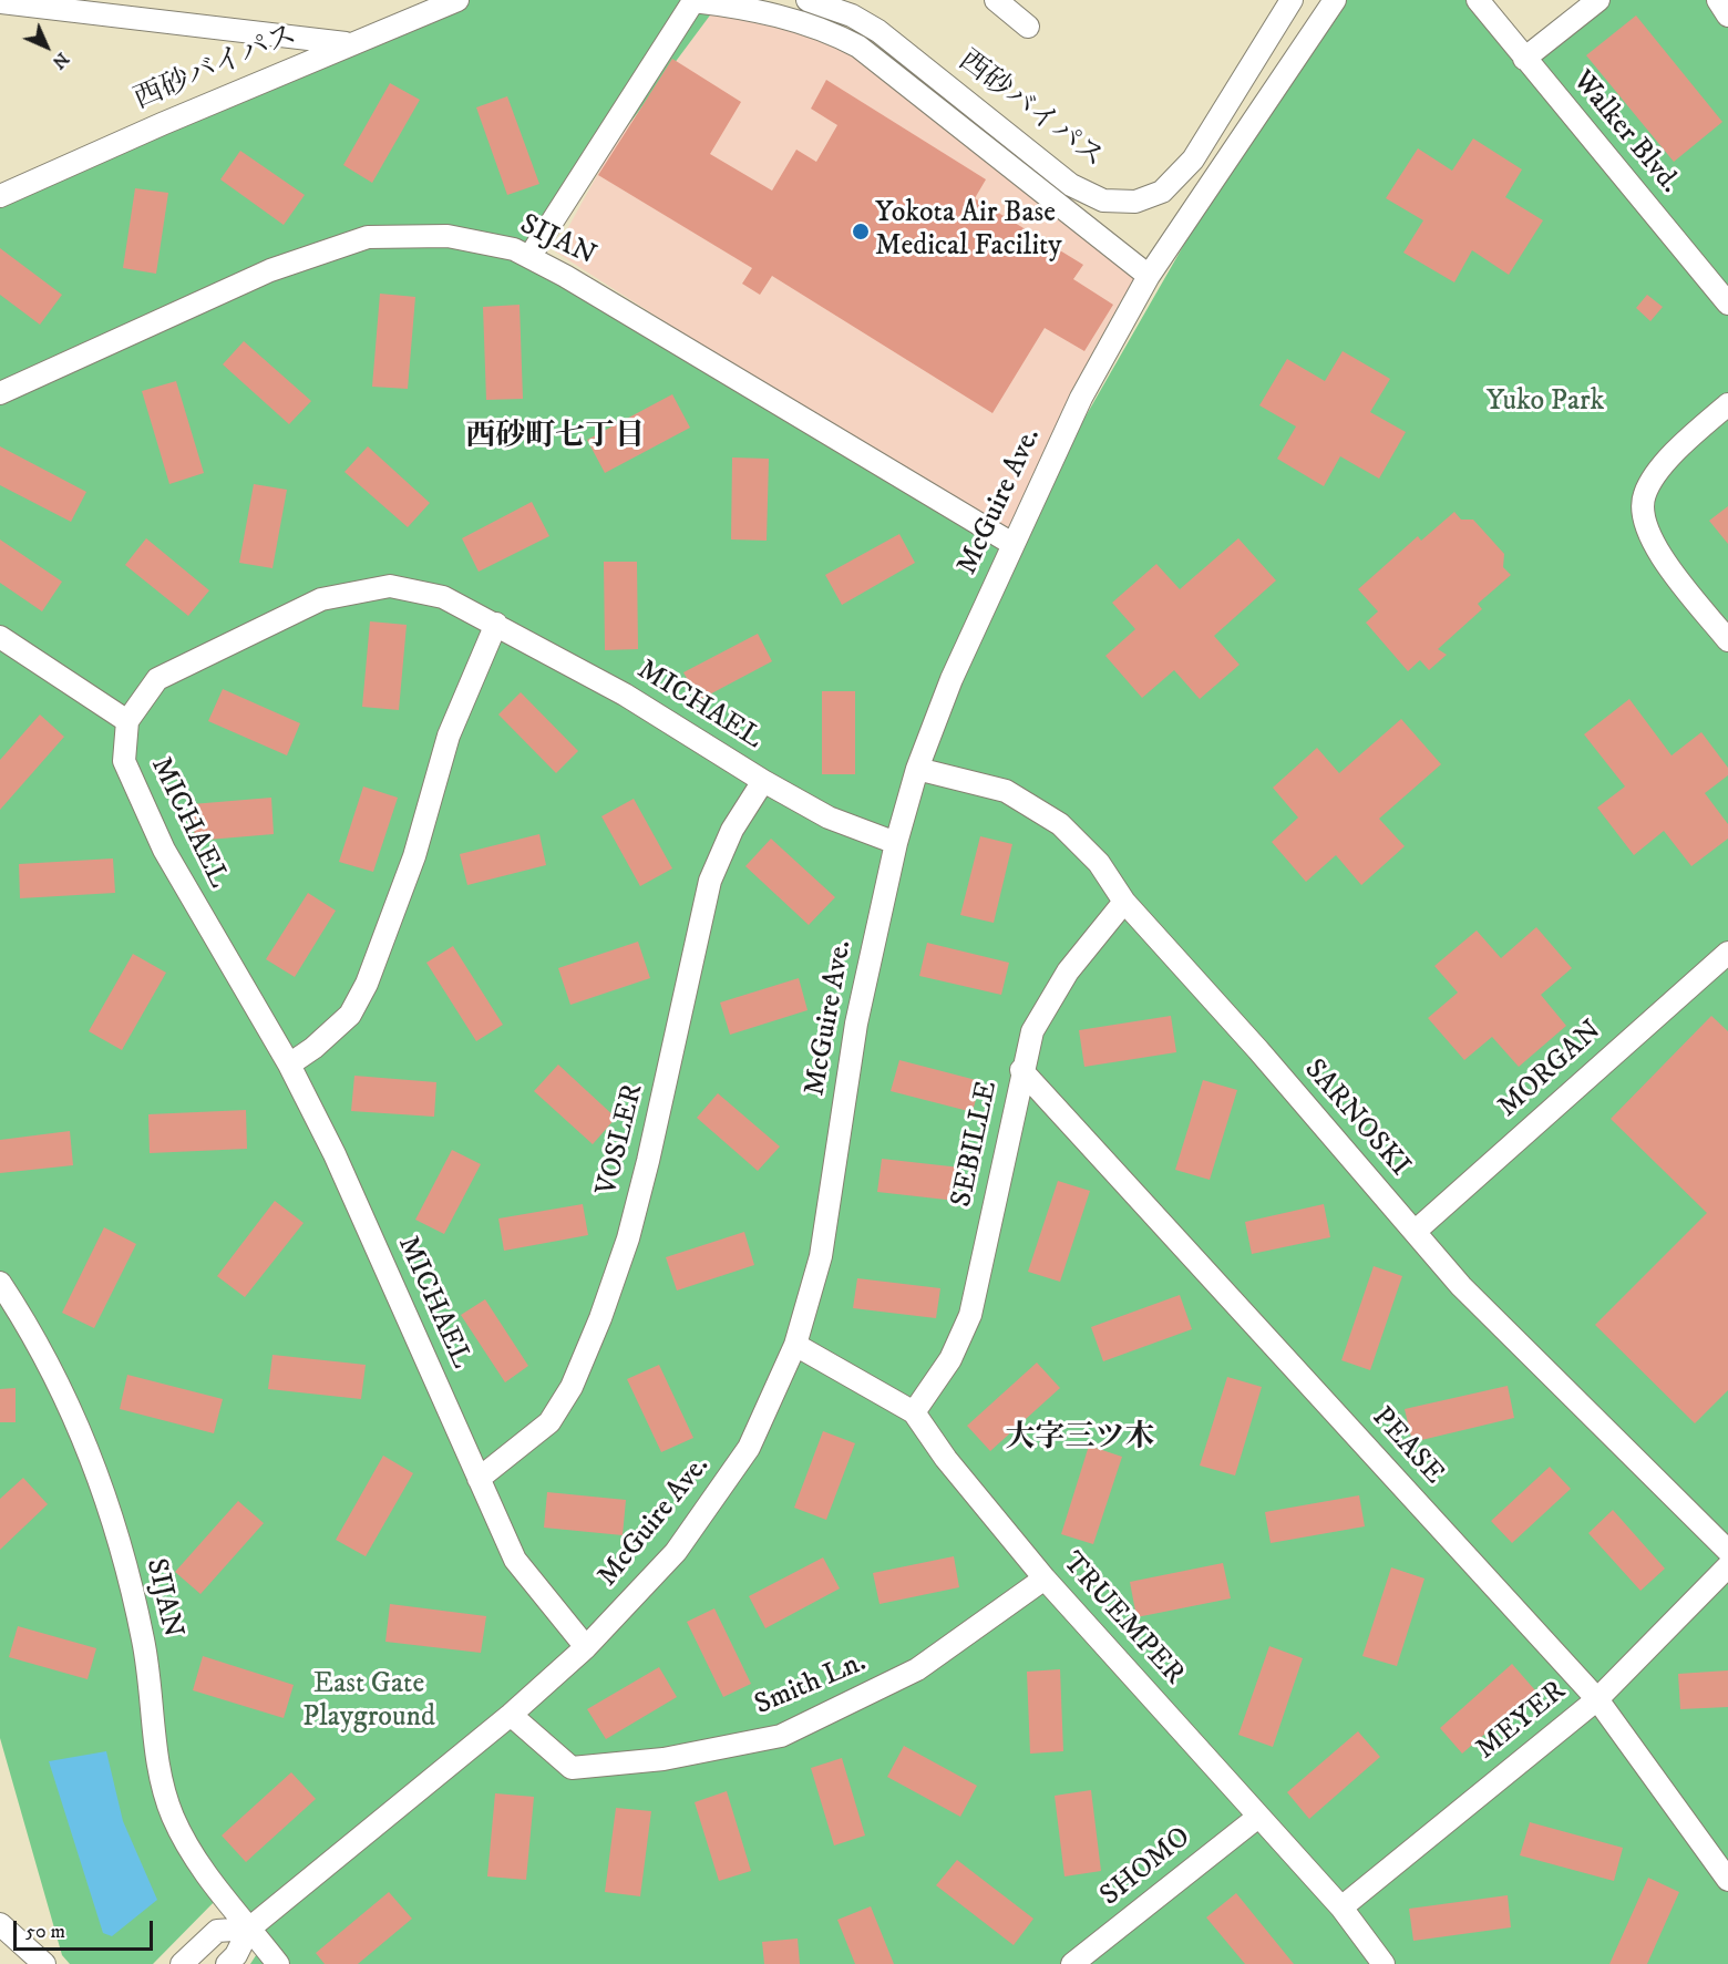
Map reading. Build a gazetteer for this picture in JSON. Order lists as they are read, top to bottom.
{
  "streets": {
    "street": [
      "西砂バイパス",
      "Walker Blvd.",
      "SIJAN",
      "McGuire Ave.",
      "MICHAEL",
      "MORGAN",
      "SARNOSKI",
      "VOSLER",
      "SEBILLE",
      "PEASE",
      "TRUEMPER",
      "Smith Ln.",
      "MEYER",
      "SHOMO"
    ]
  },
  "crossings": [
    ["SIJAN", "McGuire Ave."],
    ["McGuire Ave.", "MICHAEL"],
    ["McGuire Ave.", "SARNOSKI"],
    ["McGuire Ave.", "TRUEMPER"],
    ["McGuire Ave.", "Smith Ln."],
    ["MICHAEL", "VOSLER"],
    ["MORGAN", "SARNOSKI"],
    ["SARNOSKI", "SEBILLE"],
    ["SEBILLE", "PEASE"],
    ["SEBILLE", "TRUEMPER"],
    ["PEASE", "MEYER"],
    ["TRUEMPER", "Smith Ln."],
    ["TRUEMPER", "MEYER"],
    ["TRUEMPER", "SHOMO"]
  ],
  "districts": ["西砂町七丁目", "大字三ツ木"],
  "parks": ["Yuko Park", "East Gate Playground"],
  "places": ["Yokota Air Base Medical Facility"],
  "scale_bar": "50 m",
  "north": "bottom right"
}
